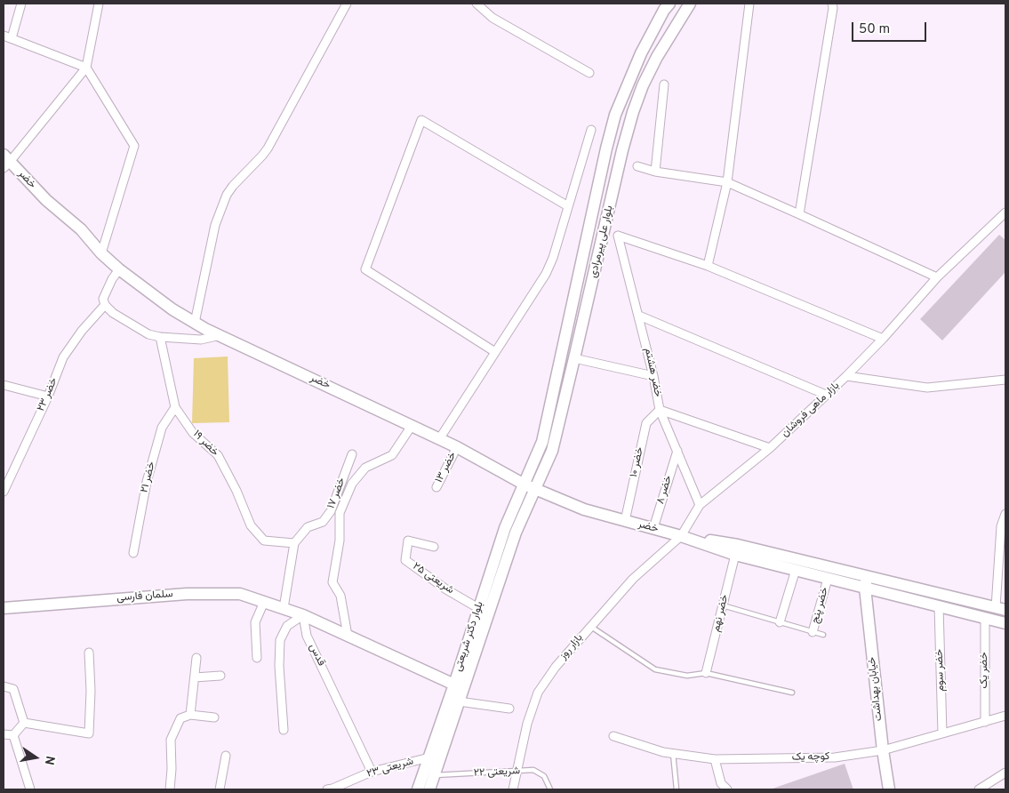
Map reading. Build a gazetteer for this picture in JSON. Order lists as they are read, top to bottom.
{
  "streets": {
    "street": [
      "خضر",
      "بلوار علی پیرمرادی",
      "خضر هشتم",
      "خضر ۲۳",
      "بازار ماهی فروشان",
      "خضر ۱۹",
      "خضر ۱۰",
      "خضر ۱۳",
      "خضر ۲۱",
      "خضر ۸",
      "خضر ۱۷",
      "شریعتی ۲۵",
      "سلمان فارسی",
      "خضر پنج",
      "خضر نهم",
      "بلوار دکتر شریعتی",
      "بازار روز",
      "قدس",
      "خضر سوم",
      "خضر یک",
      "خیابان بهداشت",
      "کوچه یک",
      "شریعتی ۲۳"
    ],
    "lane": ["شریعتی ۲۲"]
  },
  "crossings": [
    ["خضر", "بلوار علی پیرمرادی"],
    ["خضر", "بازار ماهی فروشان"],
    ["خضر", "خضر ۱۰"],
    ["خضر", "خضر ۱۳"],
    ["خضر", "خضر ۸"],
    ["خضر", "خضر پنج"],
    ["خضر", "خضر نهم"],
    ["خضر", "بلوار دکتر شریعتی"],
    ["خضر", "بازار روز"],
    ["خضر", "خضر سوم"],
    ["خضر", "خضر یک"],
    ["خضر", "خیابان بهداشت"],
    ["بلوار علی پیرمرادی", "بلوار دکتر شریعتی"],
    ["خضر هشتم", "بازار ماهی فروشان"],
    ["خضر هشتم", "خضر ۱۰"],
    ["خضر هشتم", "خضر ۸"],
    ["بازار ماهی فروشان", "بازار روز"],
    ["خضر ۱۹", "خضر ۲۱"],
    ["خضر ۱۹", "خضر ۱۷"],
    ["شریعتی ۲۵", "بلوار دکتر شریعتی"],
    ["بلوار دکتر شریعتی", "شریعتی ۲۳"],
    ["بلوار دکتر شریعتی", "شریعتی ۲۲"],
    ["بازار روز", "شریعتی ۲۲"],
    ["قدس", "شریعتی ۲۳"],
    ["خضر سوم", "کوچه یک"],
    ["خضر یک", "کوچه یک"],
    ["خیابان بهداشت", "کوچه یک"]
  ],
  "scale_bar": "50 m",
  "north": "right"
}
